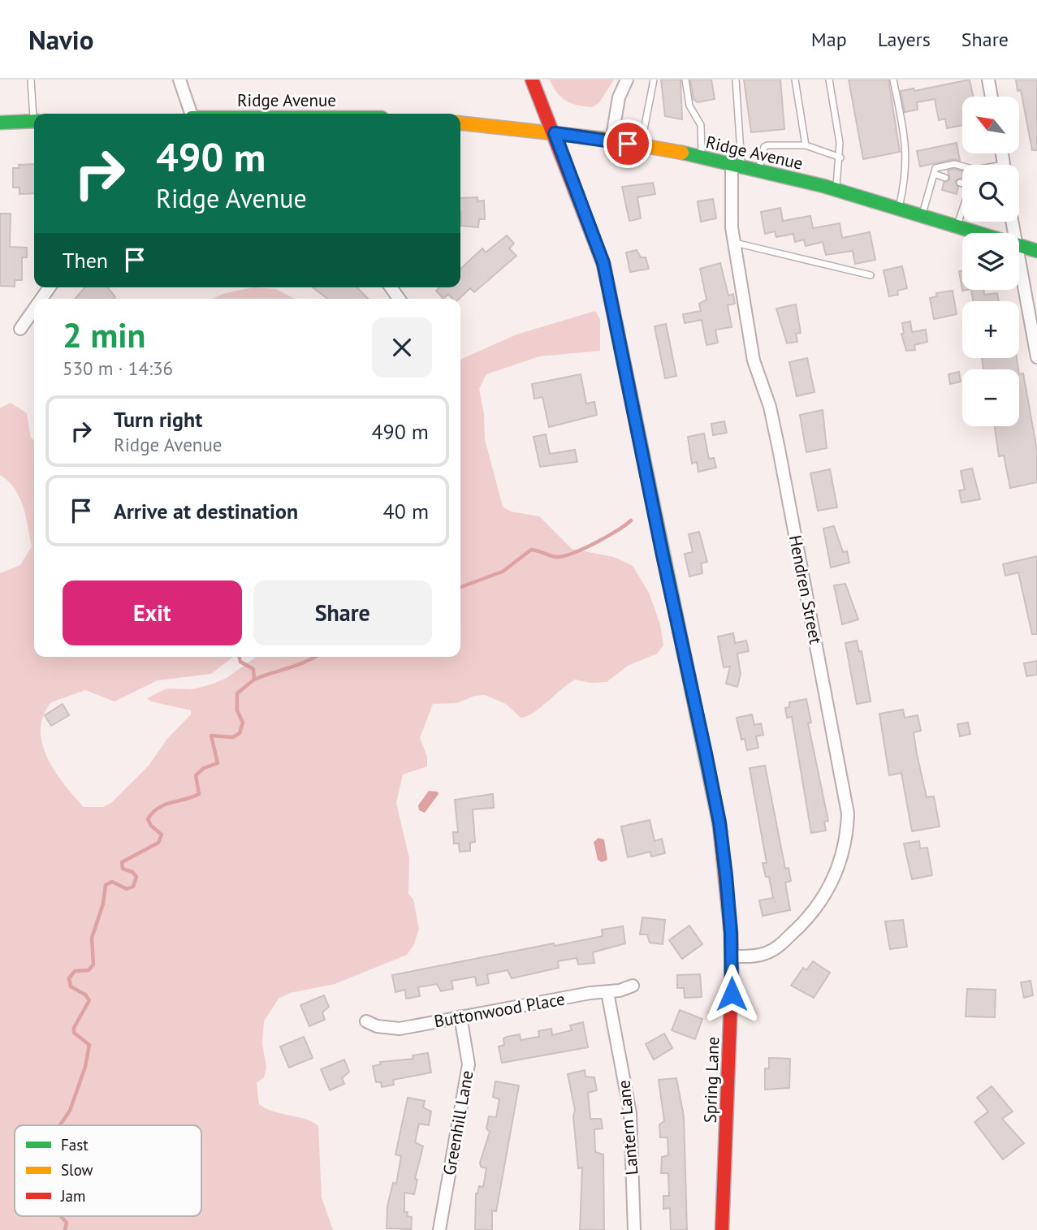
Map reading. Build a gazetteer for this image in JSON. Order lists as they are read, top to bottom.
{
  "streets": {
    "street": [
      "Ridge Avenue",
      "Hendren Street",
      "Buttonwood Place",
      "Spring Lane",
      "Greenhill Lane",
      "Lantern Lane"
    ]
  },
  "crossings": [
    ["Ridge Avenue", "Hendren Street"],
    ["Ridge Avenue", "Spring Lane"],
    ["Hendren Street", "Spring Lane"],
    ["Buttonwood Place", "Greenhill Lane"],
    ["Buttonwood Place", "Lantern Lane"]
  ],
  "legend": ["Fast", "Slow", "Jam"],
  "north": "top left",
  "page": {
    "header": "Navio",
    "nav": ["Map", "Layers", "Share"],
    "map_buttons": ["+", "−"],
    "turn": ["490 m", "Ridge Avenue"],
    "then": "Then",
    "heading": ["2 min", "530 m · 14:36"],
    "list": [
      {
        "name": "Turn right",
        "note": "Ridge Avenue",
        "value": "490 m"
      },
      {
        "name": "Arrive at destination",
        "value": "40 m"
      }
    ],
    "buttons": ["Exit", "Share"]
  }
}
